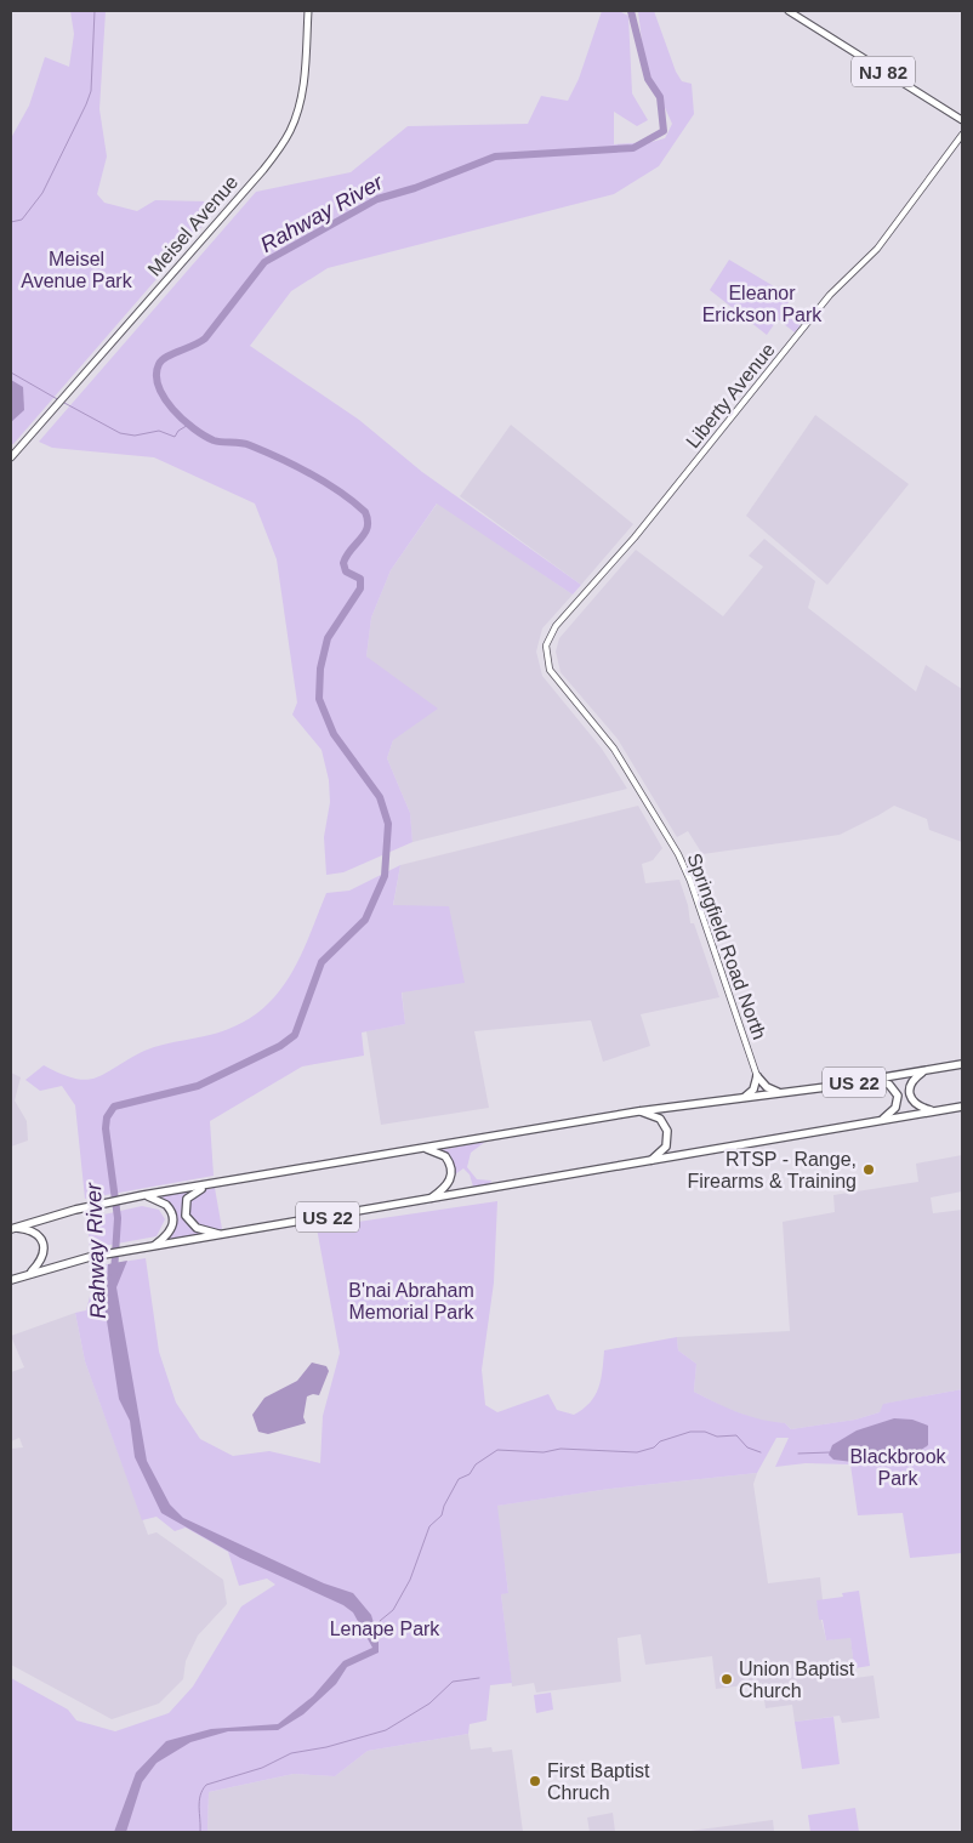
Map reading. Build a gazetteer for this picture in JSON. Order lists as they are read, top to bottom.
{
  "streets": {
    "highway": ["US 22"],
    "main road": ["NJ 82", "Meisel Avenue"],
    "street": ["Liberty Avenue", "Springfield Road North"]
  },
  "crossings": [
    ["Liberty Avenue", "Springfield Road North"]
  ],
  "water": ["Rahway River"],
  "parks": [
    "Meisel Avenue Park",
    "Eleanor Erickson Park",
    "B'nai Abraham Memorial Park",
    "Blackbrook Park",
    "Lenape Park"
  ],
  "places": ["RTSP - Range, Firearms & Training", "Union Baptist Church", "First Baptist Chruch"]
}
